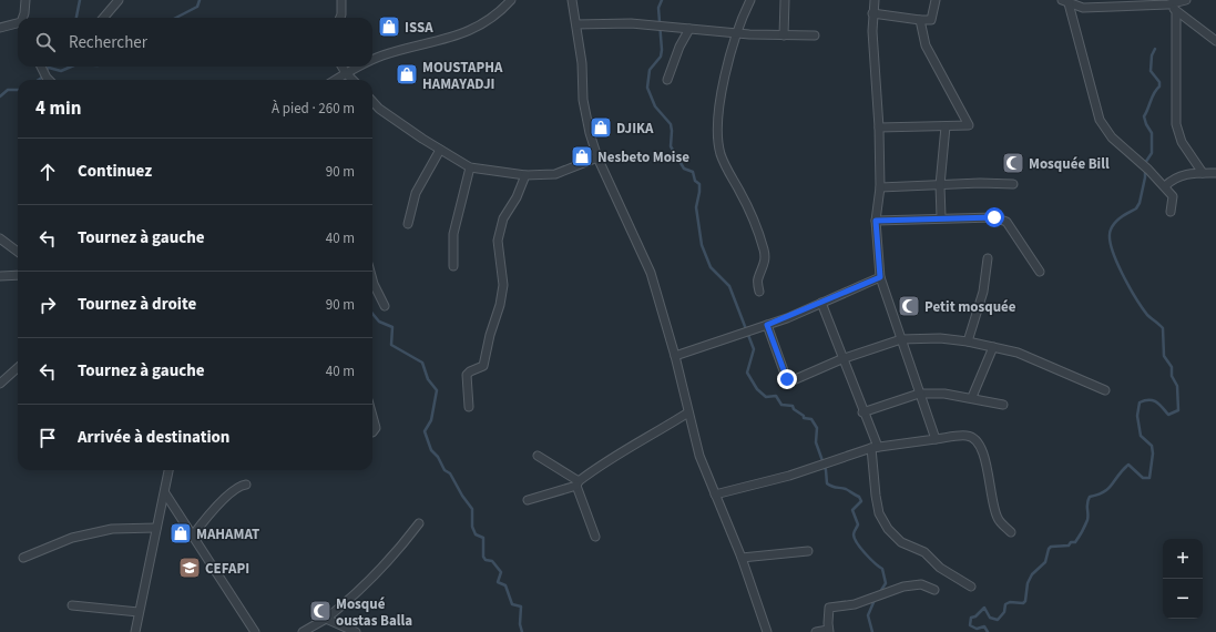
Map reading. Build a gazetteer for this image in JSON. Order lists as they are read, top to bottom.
{
  "places": {
    "shop": [
      "ISSA",
      "MOUSTAPHA HAMAYADJI",
      "DJIKA",
      "Nesbeto Moise",
      "MAHAMAT"
    ],
    "mosque": ["Mosquée Bill", "Petit mosquée", "Mosqué oustas Balla"],
    "school or university": ["CEFAPI"]
  },
  "page": {
    "search": "Rechercher",
    "heading": ["4 min", "À pied · 260 m"],
    "list": [
      ["Continuez", "90 m"],
      ["Tournez à gauche", "40 m"],
      ["Tournez à droite", "90 m"],
      ["Tournez à gauche", "40 m"],
      "Arrivée à destination"
    ],
    "map_buttons": ["+", "−"]
  }
}
